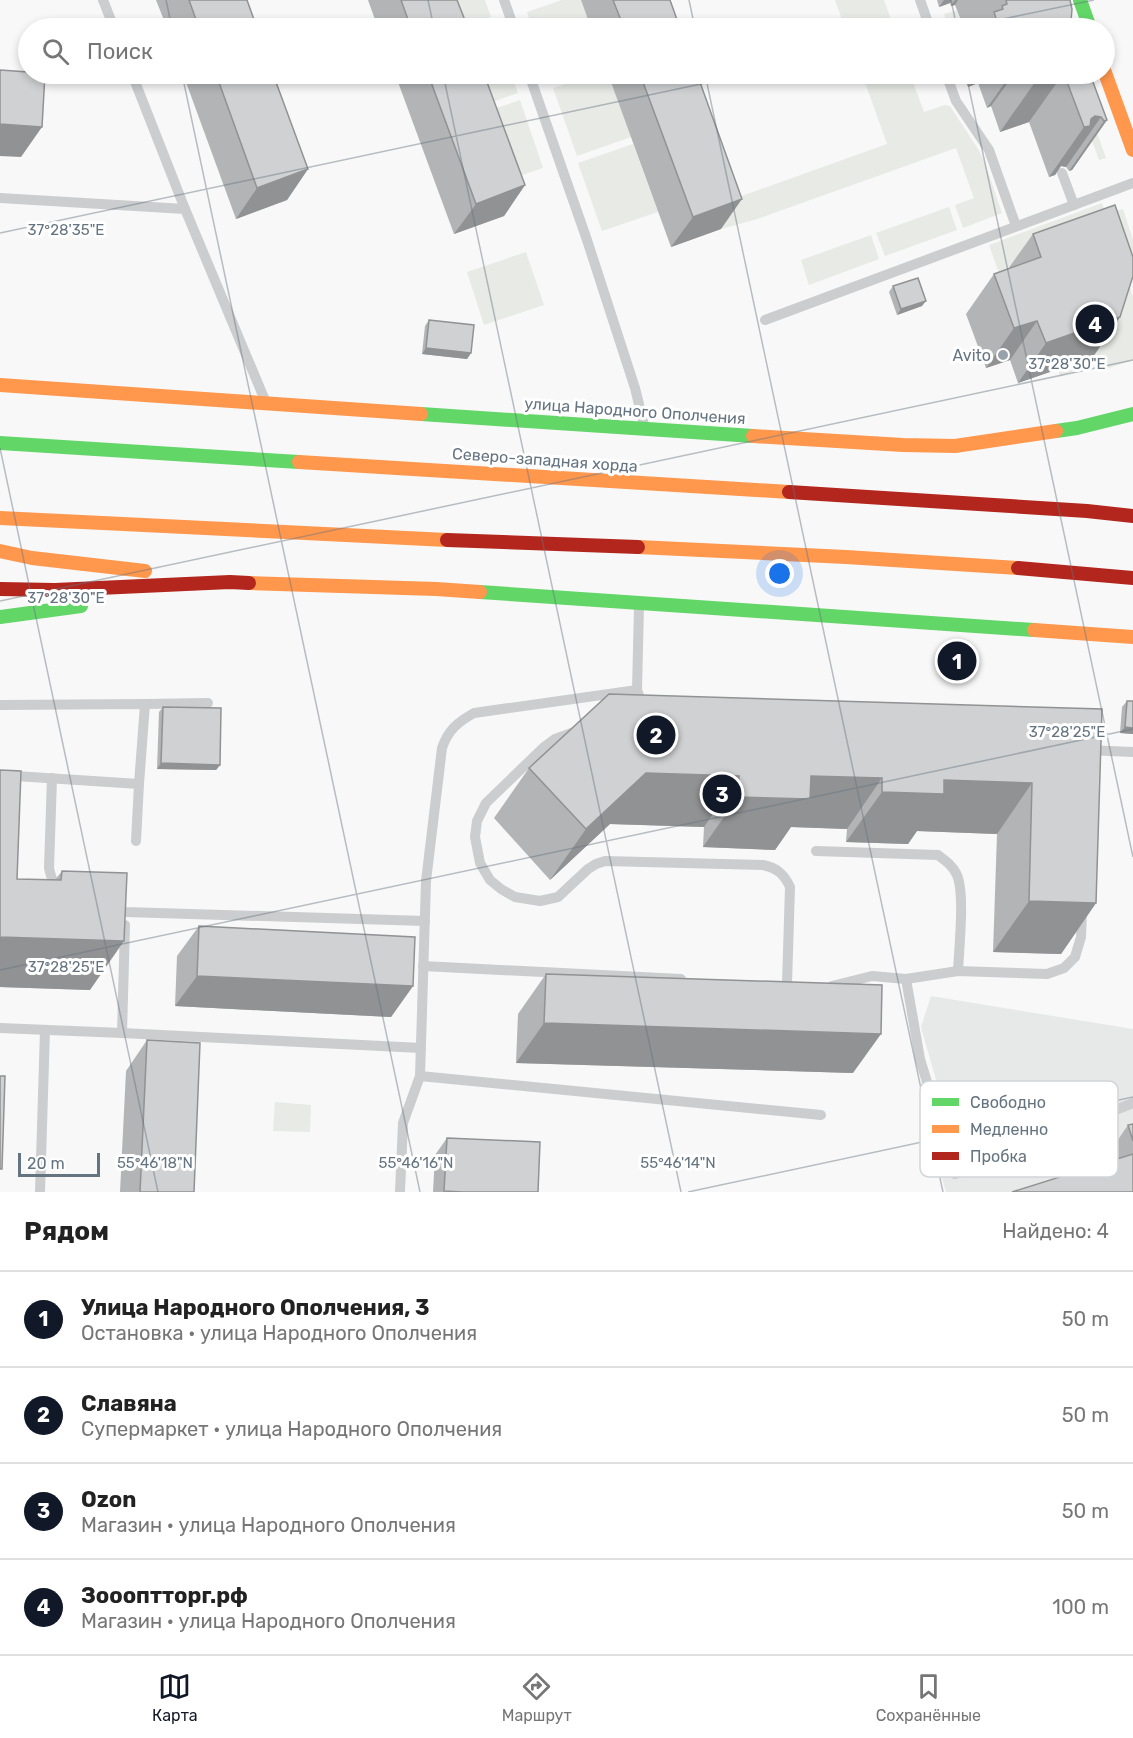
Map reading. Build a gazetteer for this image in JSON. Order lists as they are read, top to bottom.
{
  "streets": {
    "main road": ["улица Народного Ополчения", "Северо-западная хорда"]
  },
  "places": ["Avito"],
  "legend": ["Свободно", "Медленно", "Пробка"],
  "scale_bar": "20 m",
  "page": {
    "search": "Поиск",
    "pins": [
      "4",
      "1",
      "2",
      "3"
    ],
    "scale": "20 m",
    "heading": ["Рядом", "Найдено: 4"],
    "list": [
      {
        "mark": "1",
        "name": "Улица Народного Ополчения, 3",
        "note": "Остановка · улица Народного Ополчения",
        "value": "50 m"
      },
      {
        "mark": "2",
        "name": "Славяна",
        "note": "Супермаркет · улица Народного Ополчения",
        "value": "50 m"
      },
      {
        "mark": "3",
        "name": "Ozon",
        "note": "Магазин · улица Народного Ополчения",
        "value": "50 m"
      },
      {
        "mark": "4",
        "name": "Зоооптторг.рф",
        "note": "Магазин · улица Народного Ополчения",
        "value": "100 m"
      }
    ],
    "nav": ["Карта", "Маршрут", "Сохранённые"]
  },
  "coordinates": [
    "37°28'35\"E",
    "37°28'30\"E",
    "37°28'25\"E",
    "55°46'18\"N",
    "55°46'16\"N",
    "55°46'14\"N"
  ]
}
